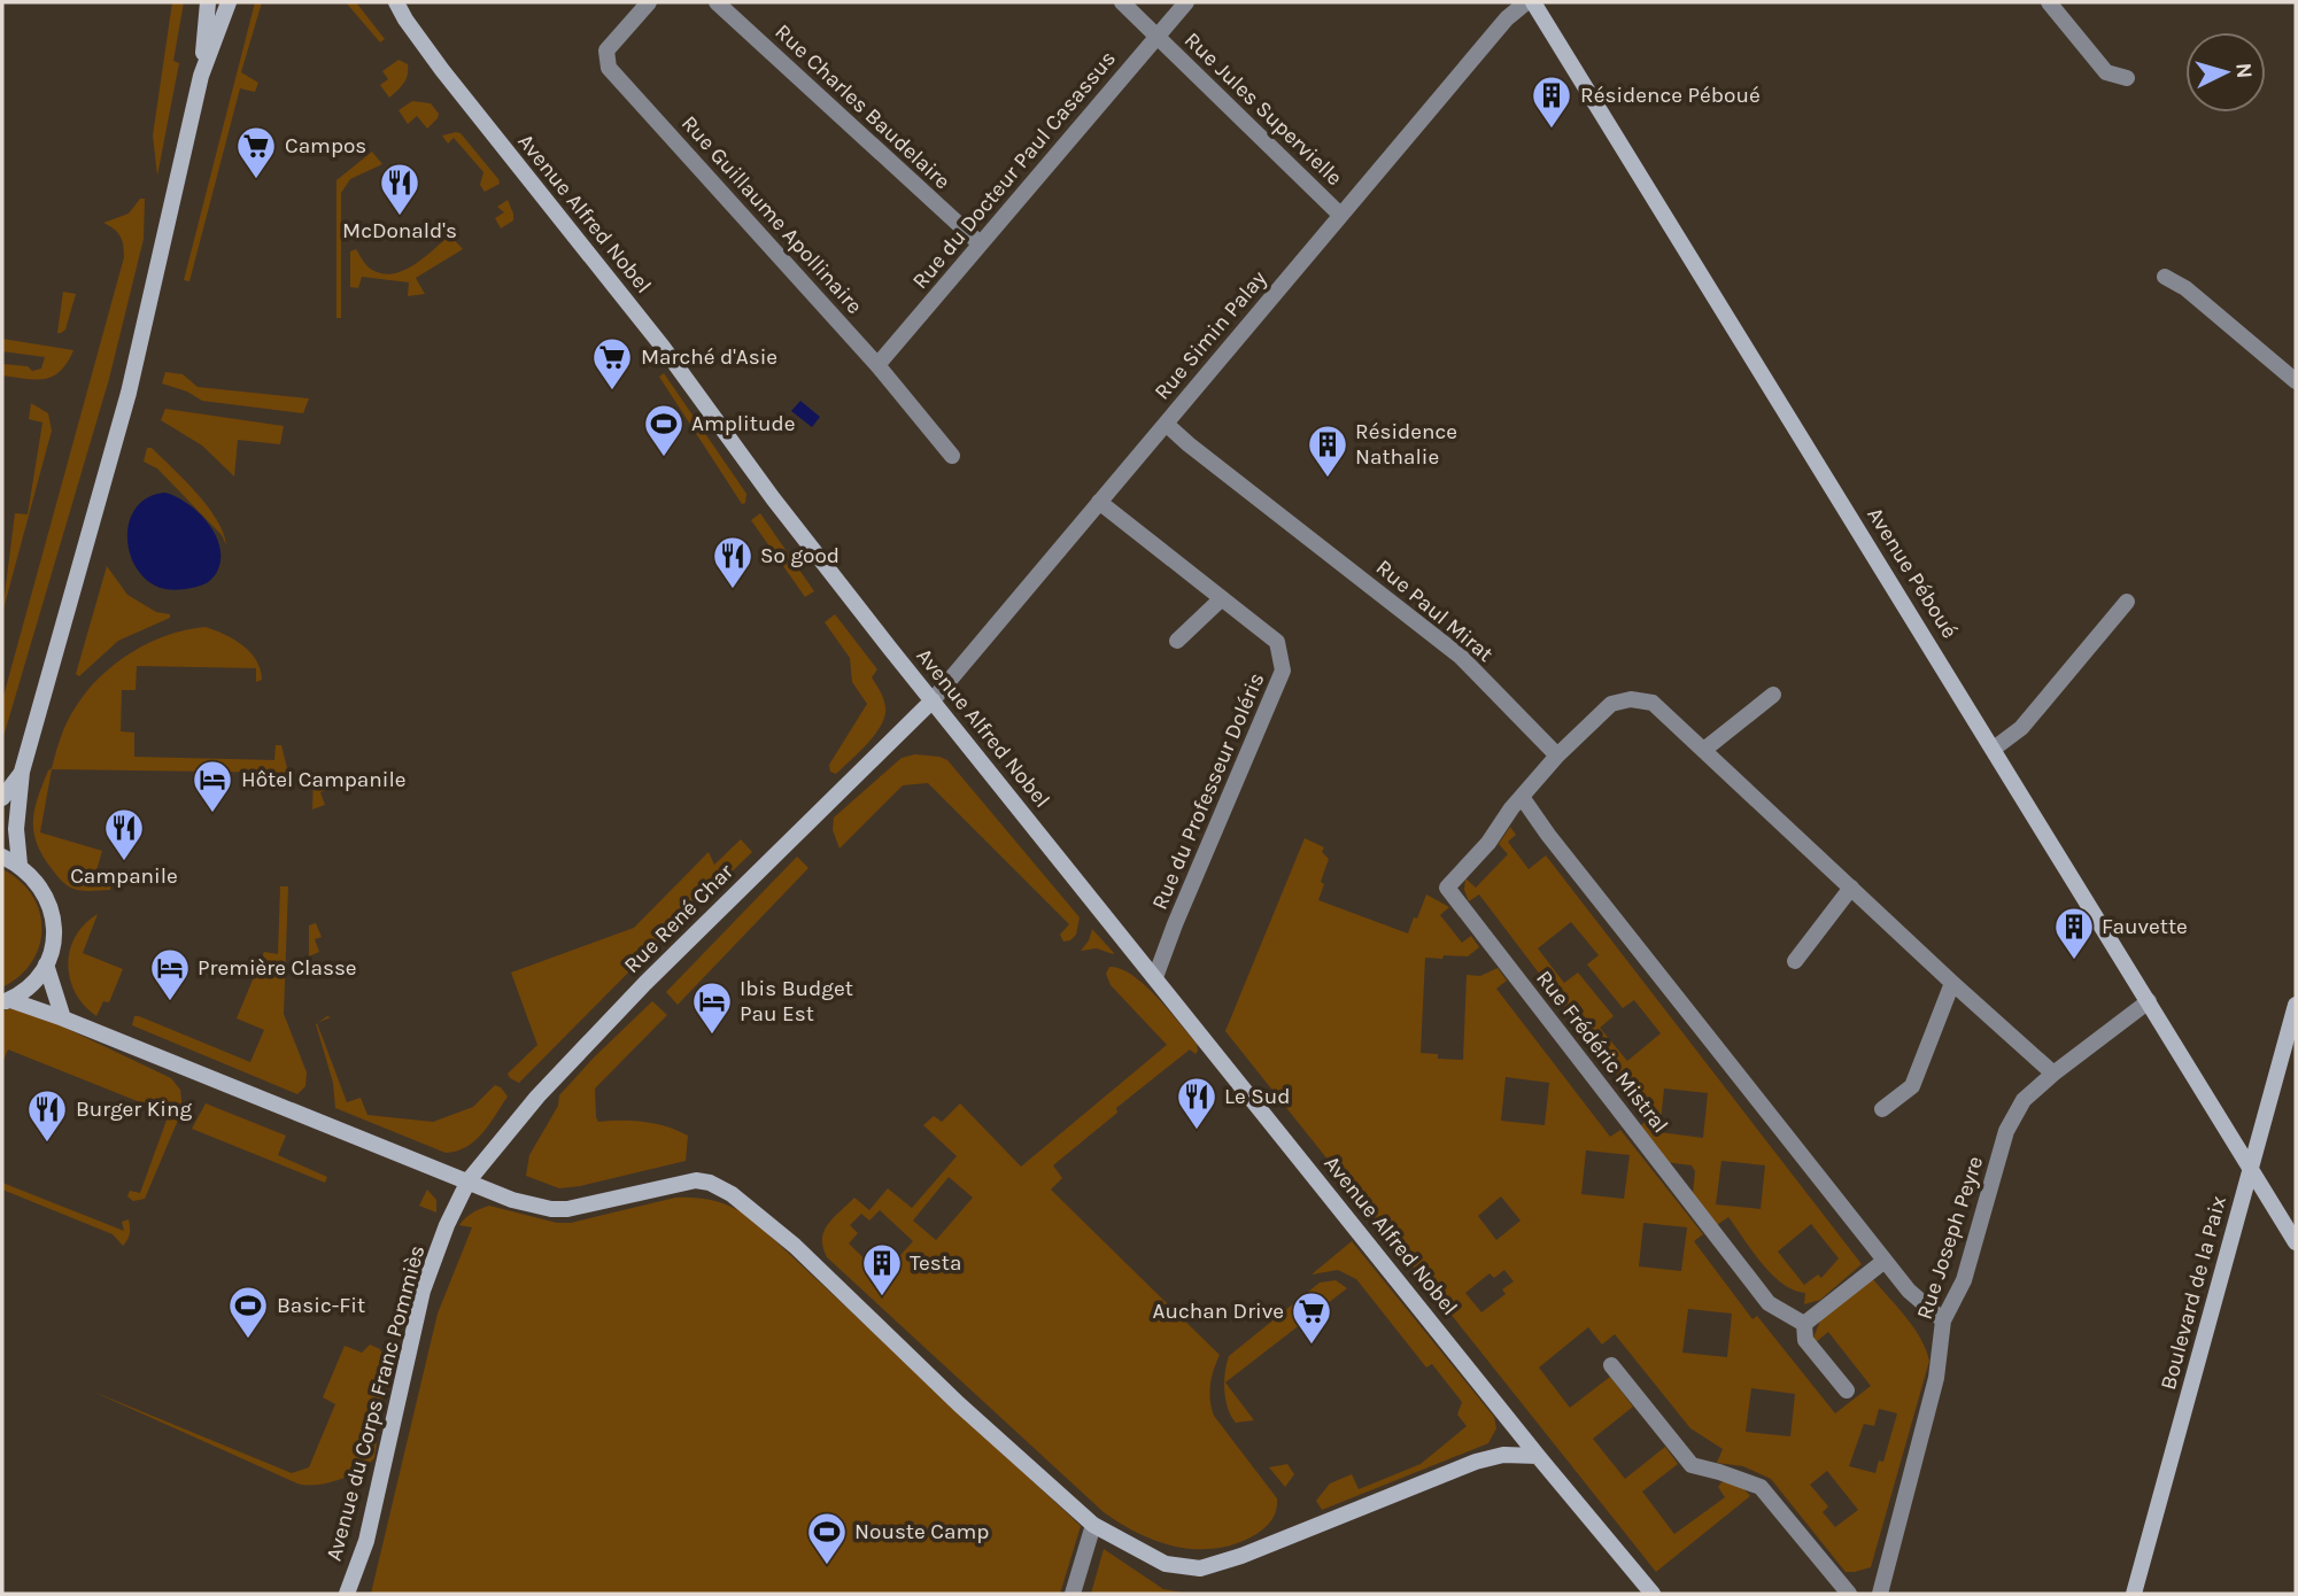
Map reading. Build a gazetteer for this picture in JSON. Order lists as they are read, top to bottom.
{
  "streets": {
    "street": [
      "Rue Charles Baudelaire",
      "Rue Jules Supervielle",
      "Rue du Docteur Paul Casassus",
      "Avenue Alfred Nobel",
      "Rue Guillaume Apollinaire",
      "Rue Simin Palay",
      "Avenue Péboué",
      "Rue Paul Mirat",
      "Rue du Professeur Doléris",
      "Rue René Char",
      "Rue Frédéric Mistral",
      "Rue Joseph Peyre",
      "Boulevard de la Paix",
      "Avenue du Corps Franc Pommiès"
    ]
  },
  "crossings": [
    ["Rue Charles Baudelaire", "Rue du Docteur Paul Casassus"],
    ["Rue Jules Supervielle", "Rue du Docteur Paul Casassus"],
    ["Rue Jules Supervielle", "Rue Simin Palay"],
    ["Rue du Docteur Paul Casassus", "Rue Guillaume Apollinaire"],
    ["Avenue Alfred Nobel", "Rue Simin Palay"],
    ["Avenue Alfred Nobel", "Rue du Professeur Doléris"],
    ["Avenue Alfred Nobel", "Rue René Char"],
    ["Rue Simin Palay", "Rue Paul Mirat"],
    ["Rue Simin Palay", "Rue du Professeur Doléris"],
    ["Rue Simin Palay", "Rue René Char"],
    ["Avenue Péboué", "Rue Joseph Peyre"],
    ["Avenue Péboué", "Boulevard de la Paix"],
    ["Rue Paul Mirat", "Rue Frédéric Mistral"],
    ["Rue René Char", "Avenue du Corps Franc Pommiès"]
  ],
  "places": {
    "building": [
      "Résidence Péboué",
      "Résidence Nathalie",
      "Fauvette",
      "Testa"
    ],
    "supermarket": ["Campos", "Marché d'Asie", "Auchan Drive"],
    "restaurant": [
      "McDonald's",
      "So good",
      "Campanile",
      "Le Sud",
      "Burger King"
    ],
    "sports": ["Amplitude", "Basic-Fit", "Nouste Camp"],
    "hotel": ["Hôtel Campanile", "Première Classe", "Ibis Budget Pau Est"]
  },
  "north": "right"
}
